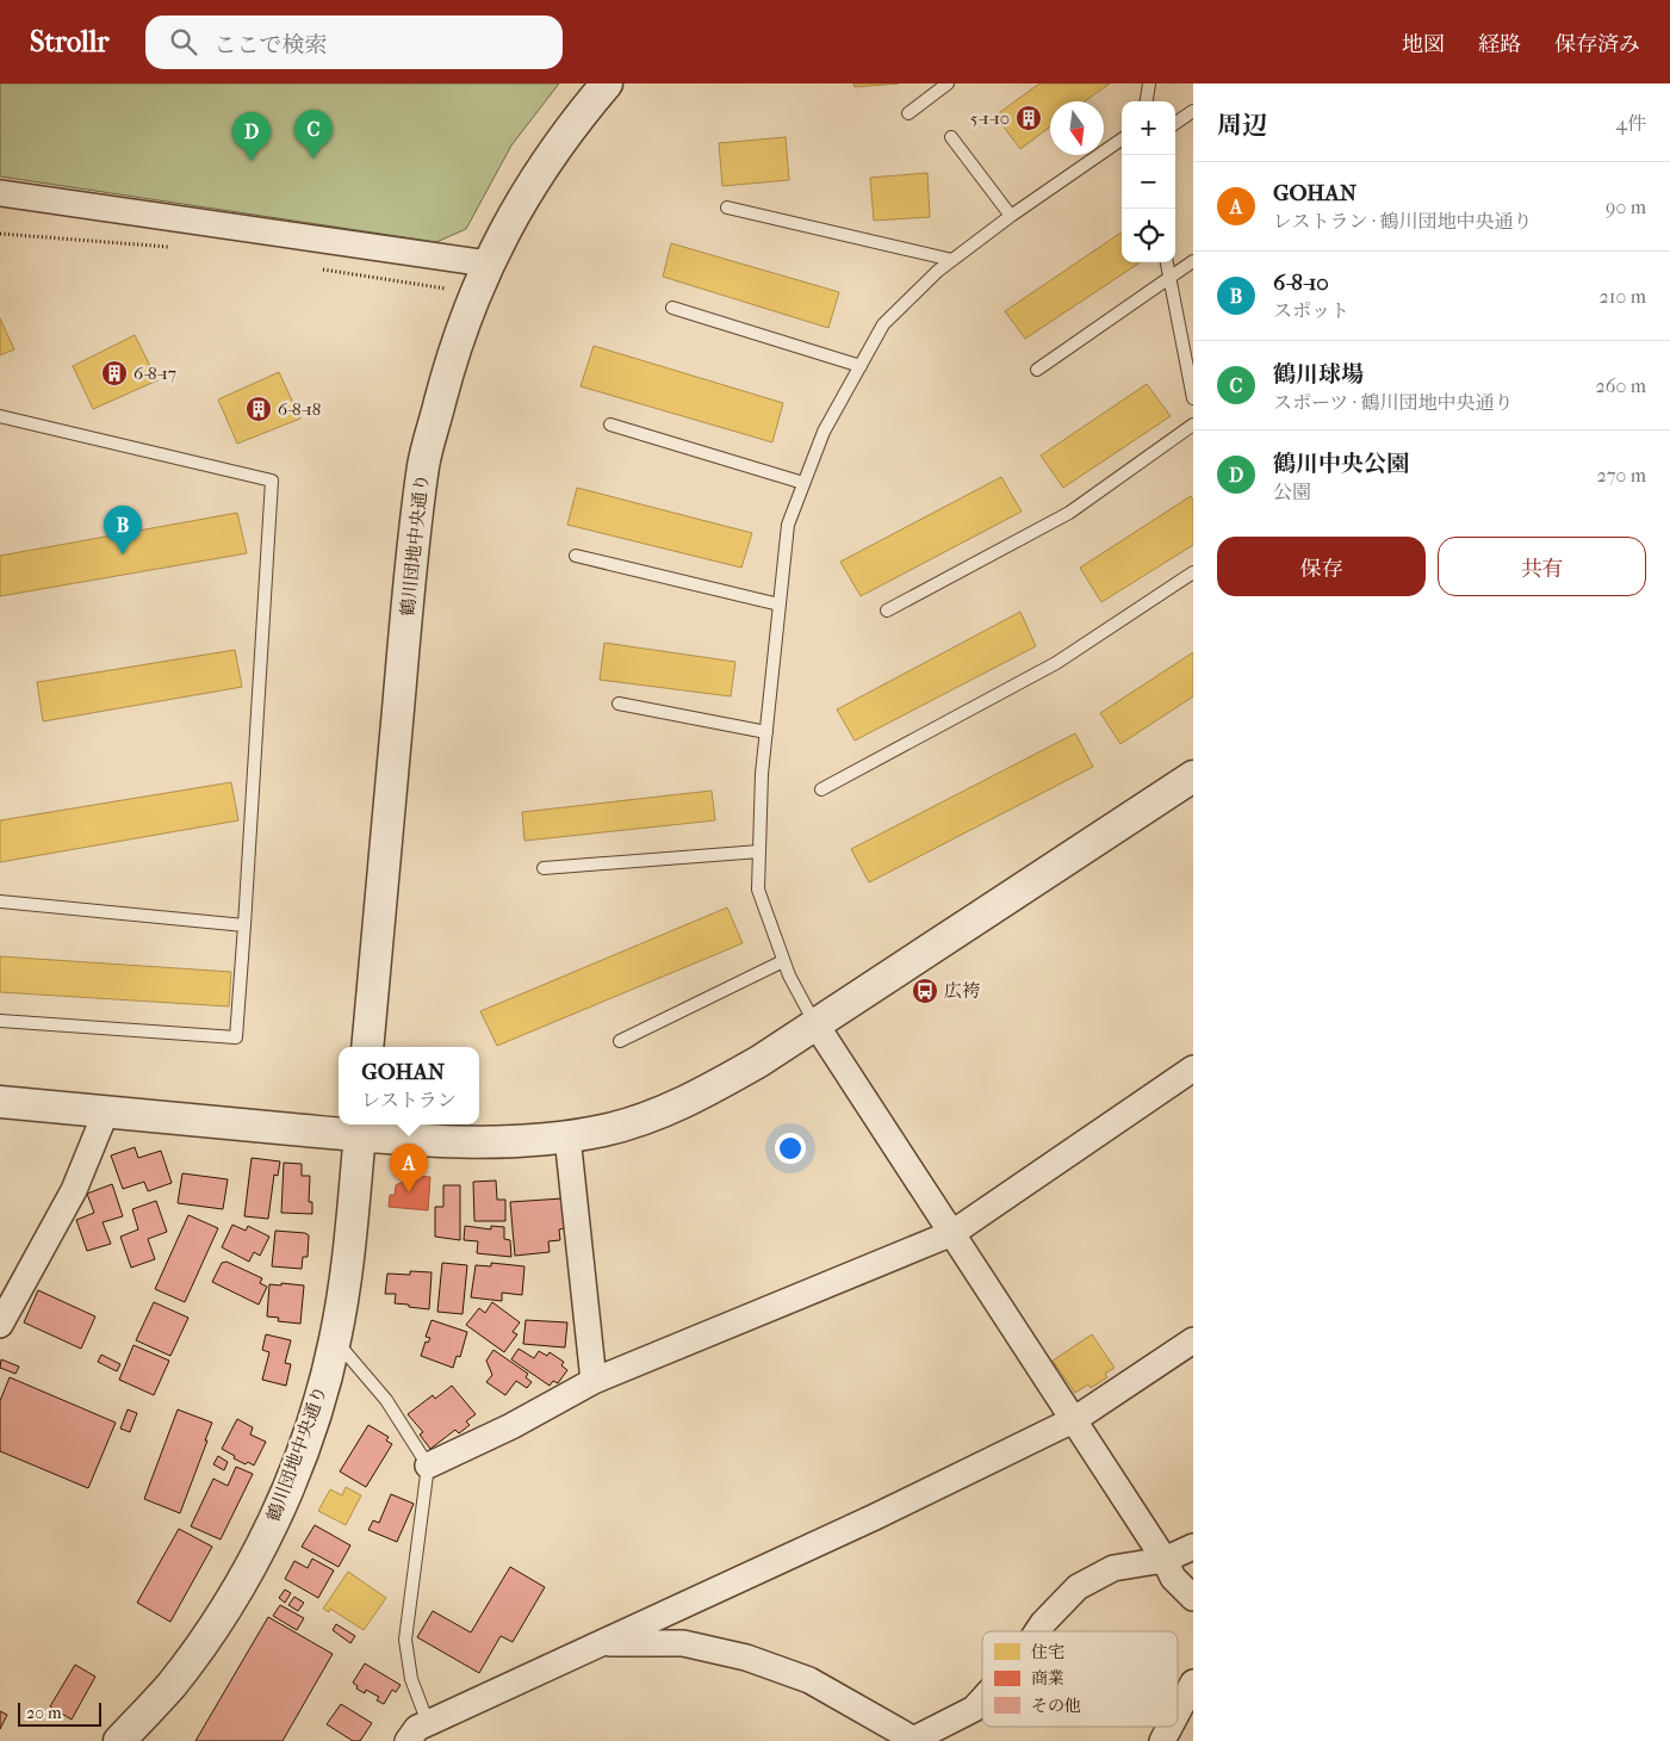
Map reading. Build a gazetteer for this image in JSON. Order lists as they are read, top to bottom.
{
  "streets": {
    "street": ["鶴川団地中央通り"]
  },
  "places": {
    "building": ["5-1-10", "6-8-17", "6-8-18"],
    "bus stop": ["広袴"]
  },
  "legend": ["住宅", "商業", "その他"],
  "scale_bar": "20 m",
  "north": "bottom",
  "page": {
    "header": "Strollr",
    "search": "ここで検索",
    "nav": ["地図", "経路", "保存済み"],
    "heading": ["周辺", "4件"],
    "map_buttons": ["+", "−"],
    "pins": [
      "C",
      "D",
      "B",
      "A"
    ],
    "list": [
      {
        "mark": "A",
        "name": "GOHAN",
        "note": "レストラン · 鶴川団地中央通り",
        "value": "90 m"
      },
      {
        "mark": "B",
        "name": "6-8-10",
        "note": "スポット",
        "value": "210 m"
      },
      {
        "mark": "C",
        "name": "鶴川球場",
        "note": "スポーツ · 鶴川団地中央通り",
        "value": "260 m"
      },
      {
        "mark": "D",
        "name": "鶴川中央公園",
        "note": "公園",
        "value": "270 m"
      }
    ],
    "buttons": ["保存", "共有"],
    "popup": ["GOHAN", "レストラン"],
    "scale": "20 m"
  }
}
